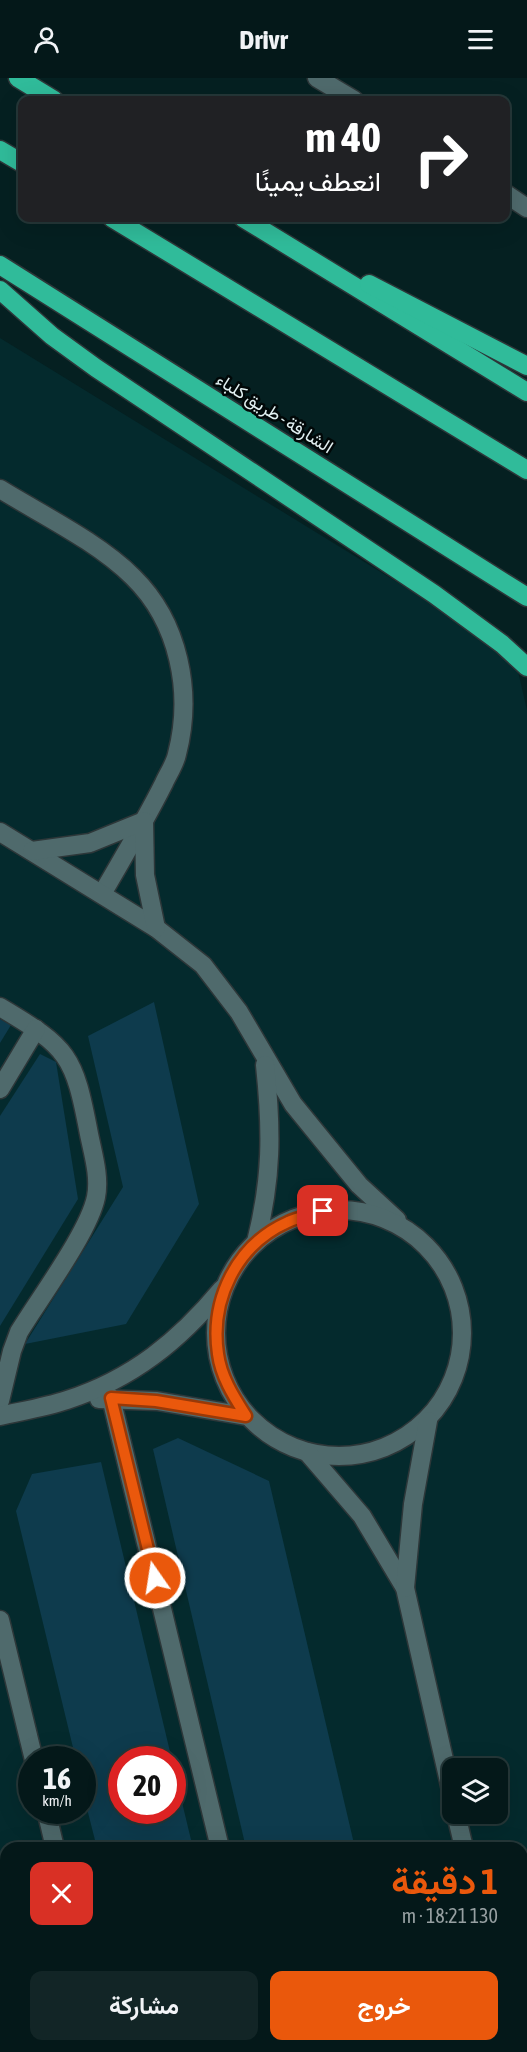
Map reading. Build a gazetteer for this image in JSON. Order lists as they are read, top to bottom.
{
  "streets": {
    "highway": ["الشارقة - طريق كلباء"]
  },
  "page": {
    "header": "Drivr",
    "turn": ["40 m", "انعطف يمينًا"],
    "speed": "16 km/h",
    "limit": "20",
    "heading": ["1 دقيقة", "130 m · 18:21"],
    "buttons": ["خروج", "مشاركة"]
  }
}
